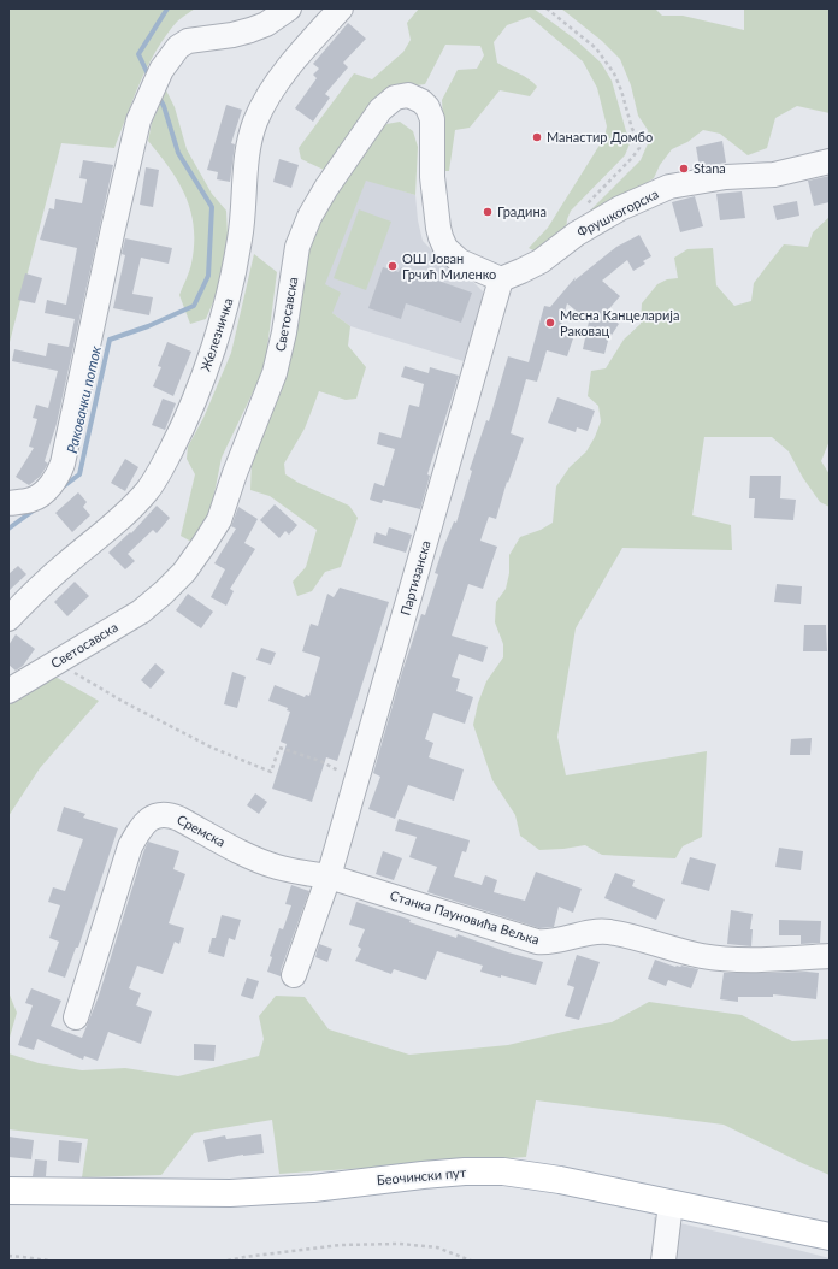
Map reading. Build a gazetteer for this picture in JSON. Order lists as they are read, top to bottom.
{
  "streets": {
    "main road": ["Беочински пут"],
    "street": [
      "Фрушкогорска",
      "Светосавска",
      "Железничка",
      "Партизанска",
      "Сремска",
      "Станка Пауновића Вељка"
    ]
  },
  "crossings": [
    ["Фрушкогорска", "Светосавска"],
    ["Фрушкогорска", "Партизанска"],
    ["Светосавска", "Партизанска"],
    ["Партизанска", "Сремска"],
    ["Партизанска", "Станка Пауновића Вељка"],
    ["Сремска", "Станка Пауновића Вељка"]
  ],
  "water": ["Раковачки поток"],
  "places": [
    "Манастир Домбо",
    "Stana",
    "Градина",
    "ОШ Јован Грчић Миленко",
    "Месна Канцеларија Раковац"
  ]
}
